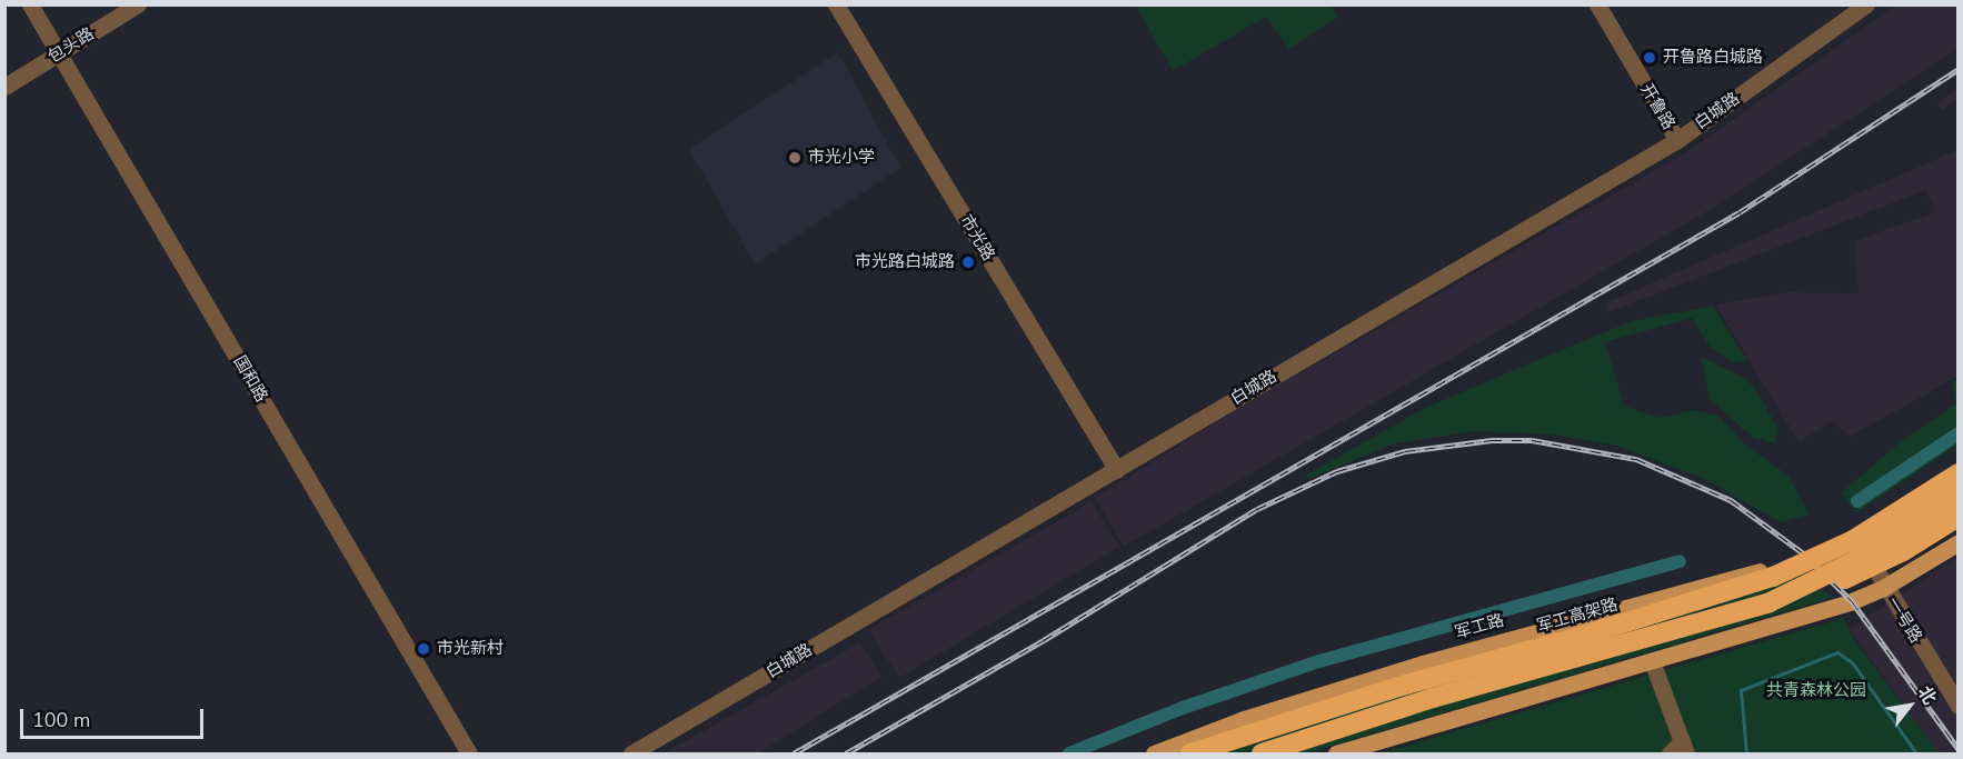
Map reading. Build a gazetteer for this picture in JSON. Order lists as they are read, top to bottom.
{
  "streets": {
    "highway": ["军工高架路"],
    "main road": ["军工路"],
    "street": [
      "包头路",
      "开鲁路",
      "白城路",
      "市光路",
      "国和路",
      "一号路"
    ]
  },
  "crossings": [
    ["包头路", "国和路"],
    ["开鲁路", "白城路"],
    ["白城路", "市光路"],
    ["军工高架路", "军工路"],
    ["一号路", "军工路"]
  ],
  "parks": ["共青森林公园"],
  "places": [
    "开鲁路白城路",
    "市光小学",
    "市光路白城路",
    "市光新村"
  ],
  "scale_bar": "100 m",
  "north": "top right"
}
